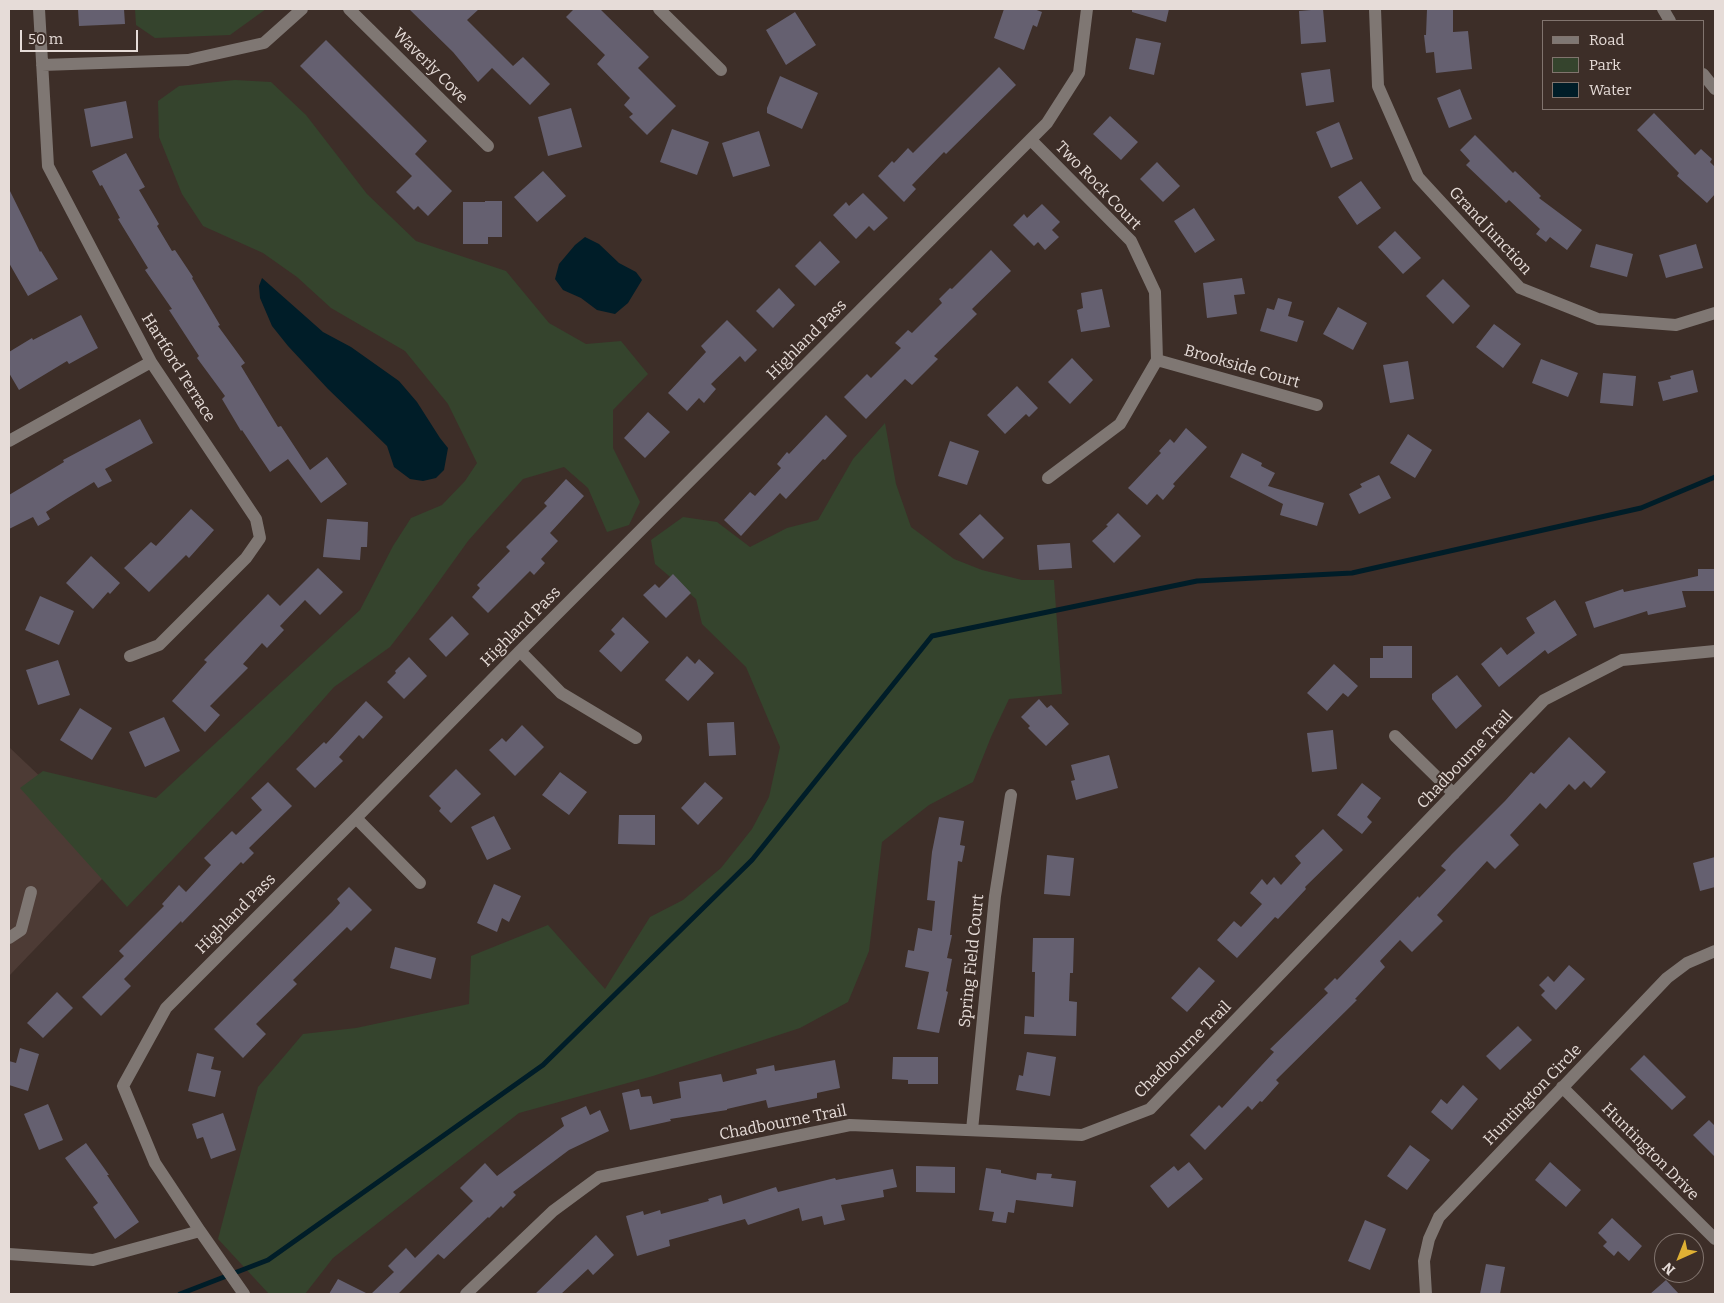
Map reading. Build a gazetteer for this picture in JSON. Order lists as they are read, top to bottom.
{
  "streets": {
    "street": [
      "Waverly Cove",
      "Two Rock Court",
      "Grand Junction",
      "Highland Pass",
      "Brookside Court",
      "Hartford Terrace",
      "Chadbourne Trail",
      "Spring Field Court",
      "Huntington Circle",
      "Huntington Drive"
    ]
  },
  "crossings": [
    ["Two Rock Court", "Highland Pass"],
    ["Two Rock Court", "Brookside Court"],
    ["Chadbourne Trail", "Spring Field Court"],
    ["Huntington Circle", "Huntington Drive"]
  ],
  "legend": ["Road", "Park", "Water"],
  "scale_bar": "50 m",
  "north": "bottom left"
}
